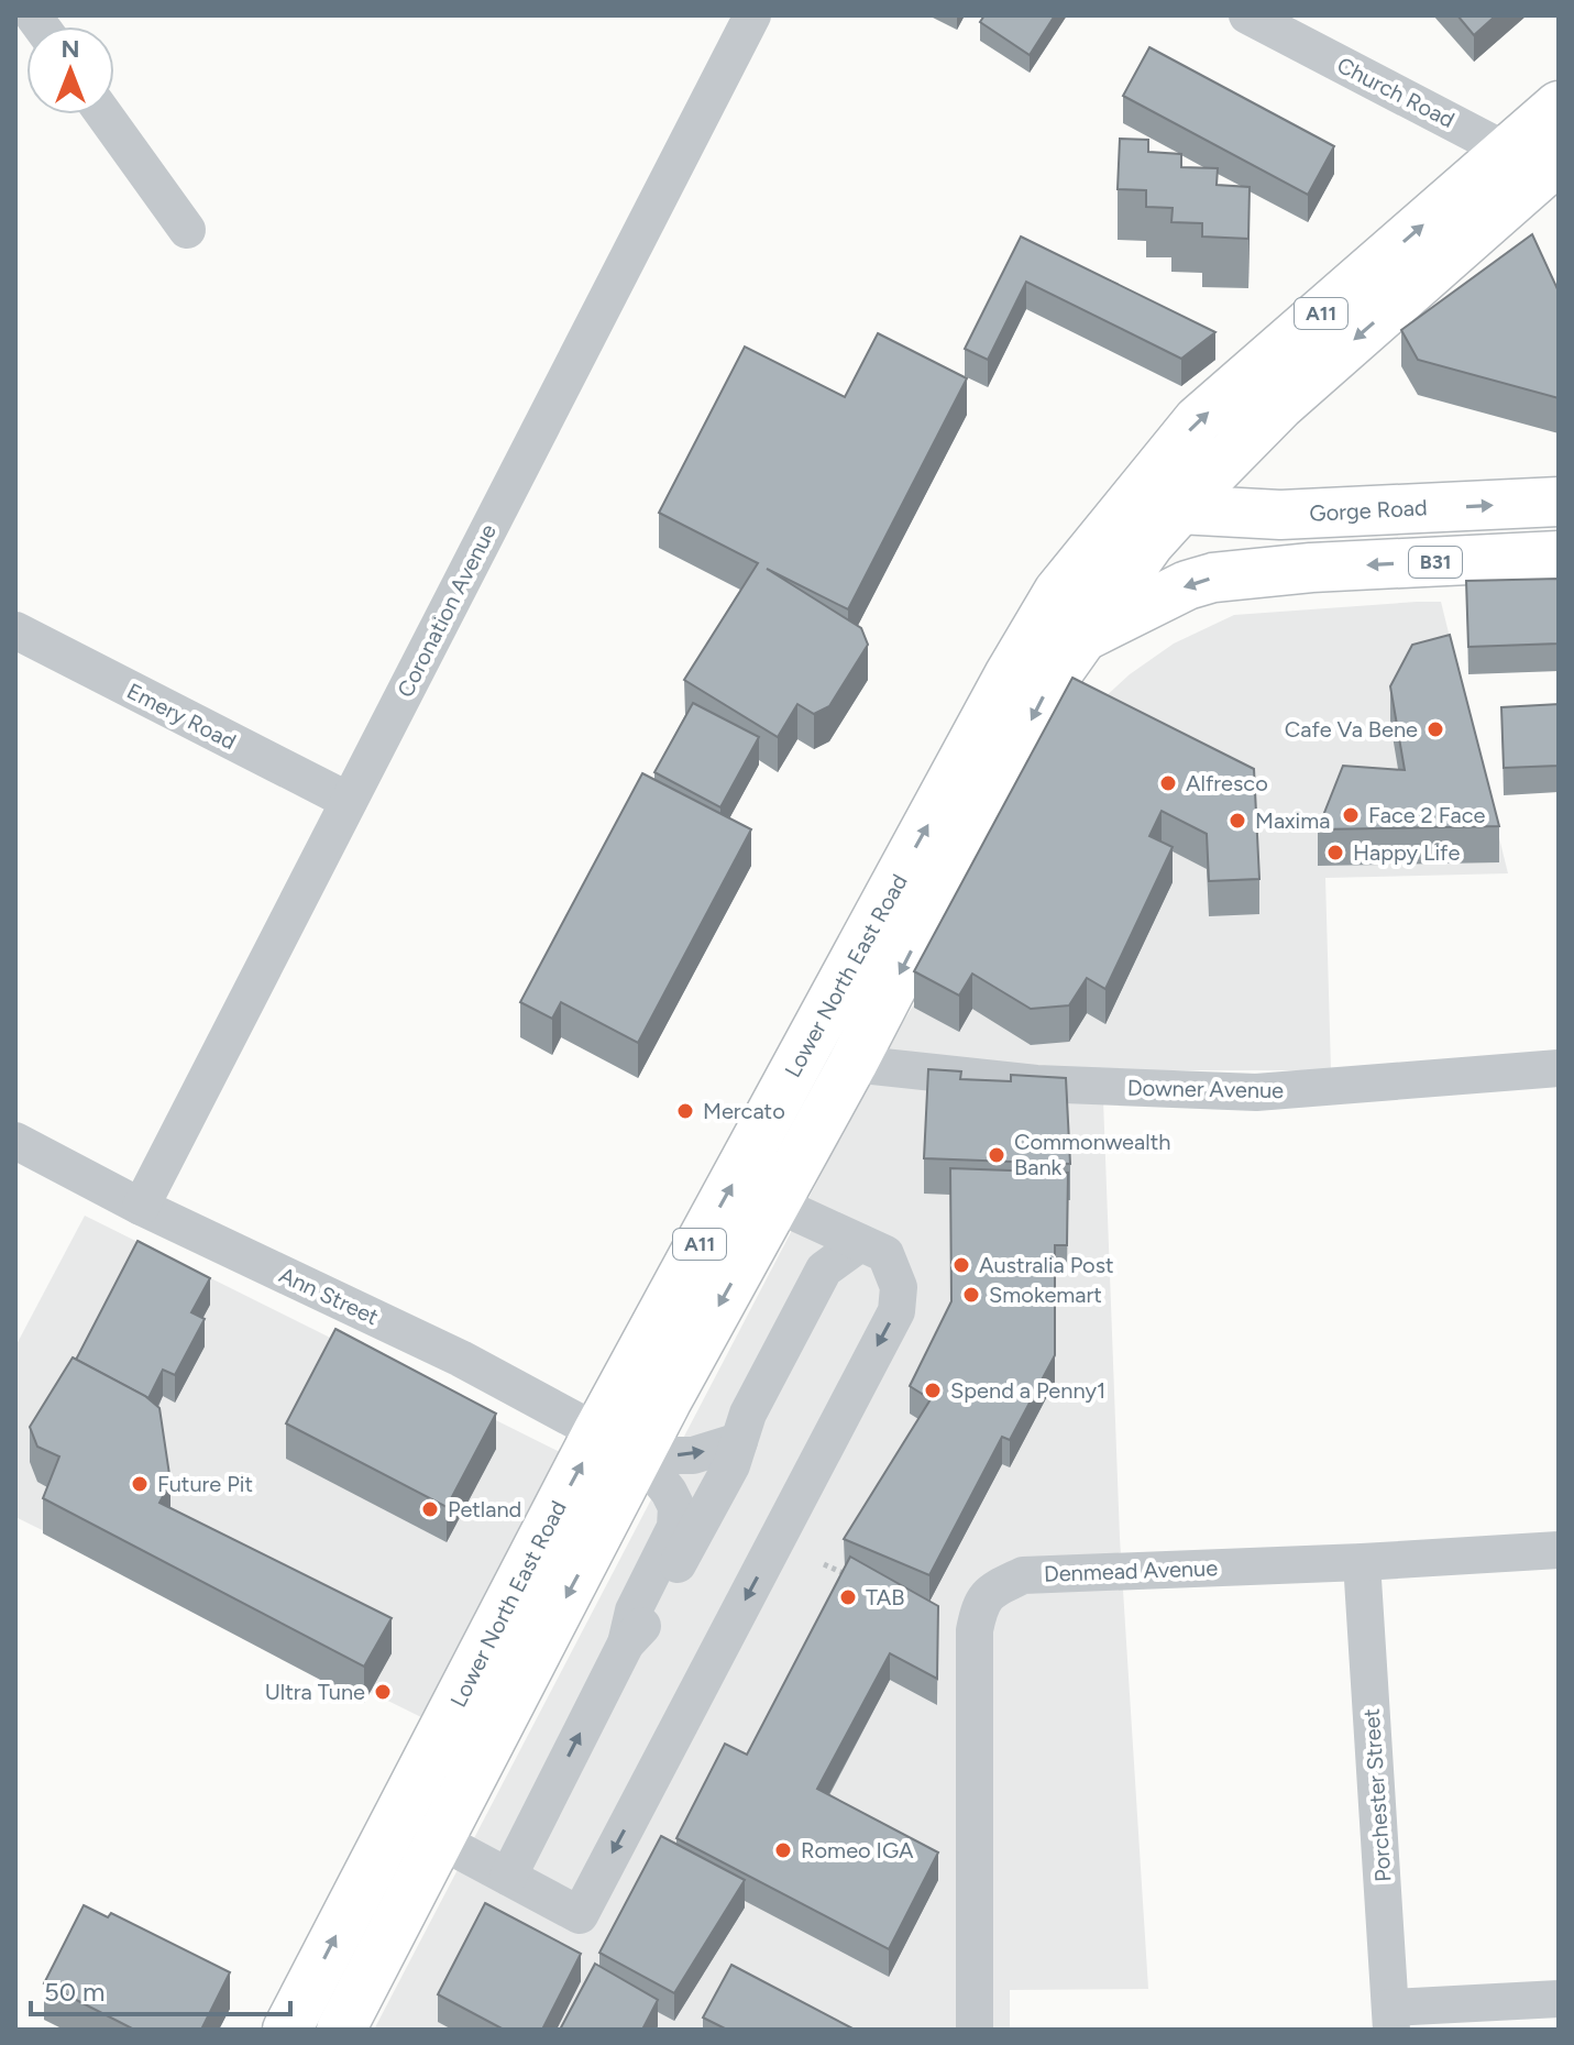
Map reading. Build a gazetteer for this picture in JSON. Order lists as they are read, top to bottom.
{
  "streets": {
    "main road": [
      "A11",
      "Gorge Road",
      "B31",
      "Lower North East Road"
    ],
    "street": [
      "Church Road",
      "Coronation Avenue",
      "Emery Road",
      "Downer Avenue",
      "Ann Street",
      "Denmead Avenue",
      "Porchester Street"
    ]
  },
  "crossings": [
    ["Church Road", "Lower North East Road"],
    ["Gorge Road", "B31"],
    ["Gorge Road", "Lower North East Road"],
    ["B31", "Lower North East Road"],
    ["Coronation Avenue", "Emery Road"],
    ["Coronation Avenue", "Ann Street"],
    ["Lower North East Road", "Downer Avenue"],
    ["Lower North East Road", "Ann Street"],
    ["Denmead Avenue", "Porchester Street"]
  ],
  "places": [
    "Cafe Va Bene",
    "Alfresco",
    "Face 2 Face",
    "Maxima",
    "Happy Life",
    "Mercato",
    "Commonwealth Bank",
    "Australia Post",
    "Smokemart",
    "Spend a Penny1",
    "Future Pit",
    "Petland",
    "TAB",
    "Ultra Tune",
    "Romeo IGA"
  ],
  "scale_bar": "50 m",
  "north": "top"
}
